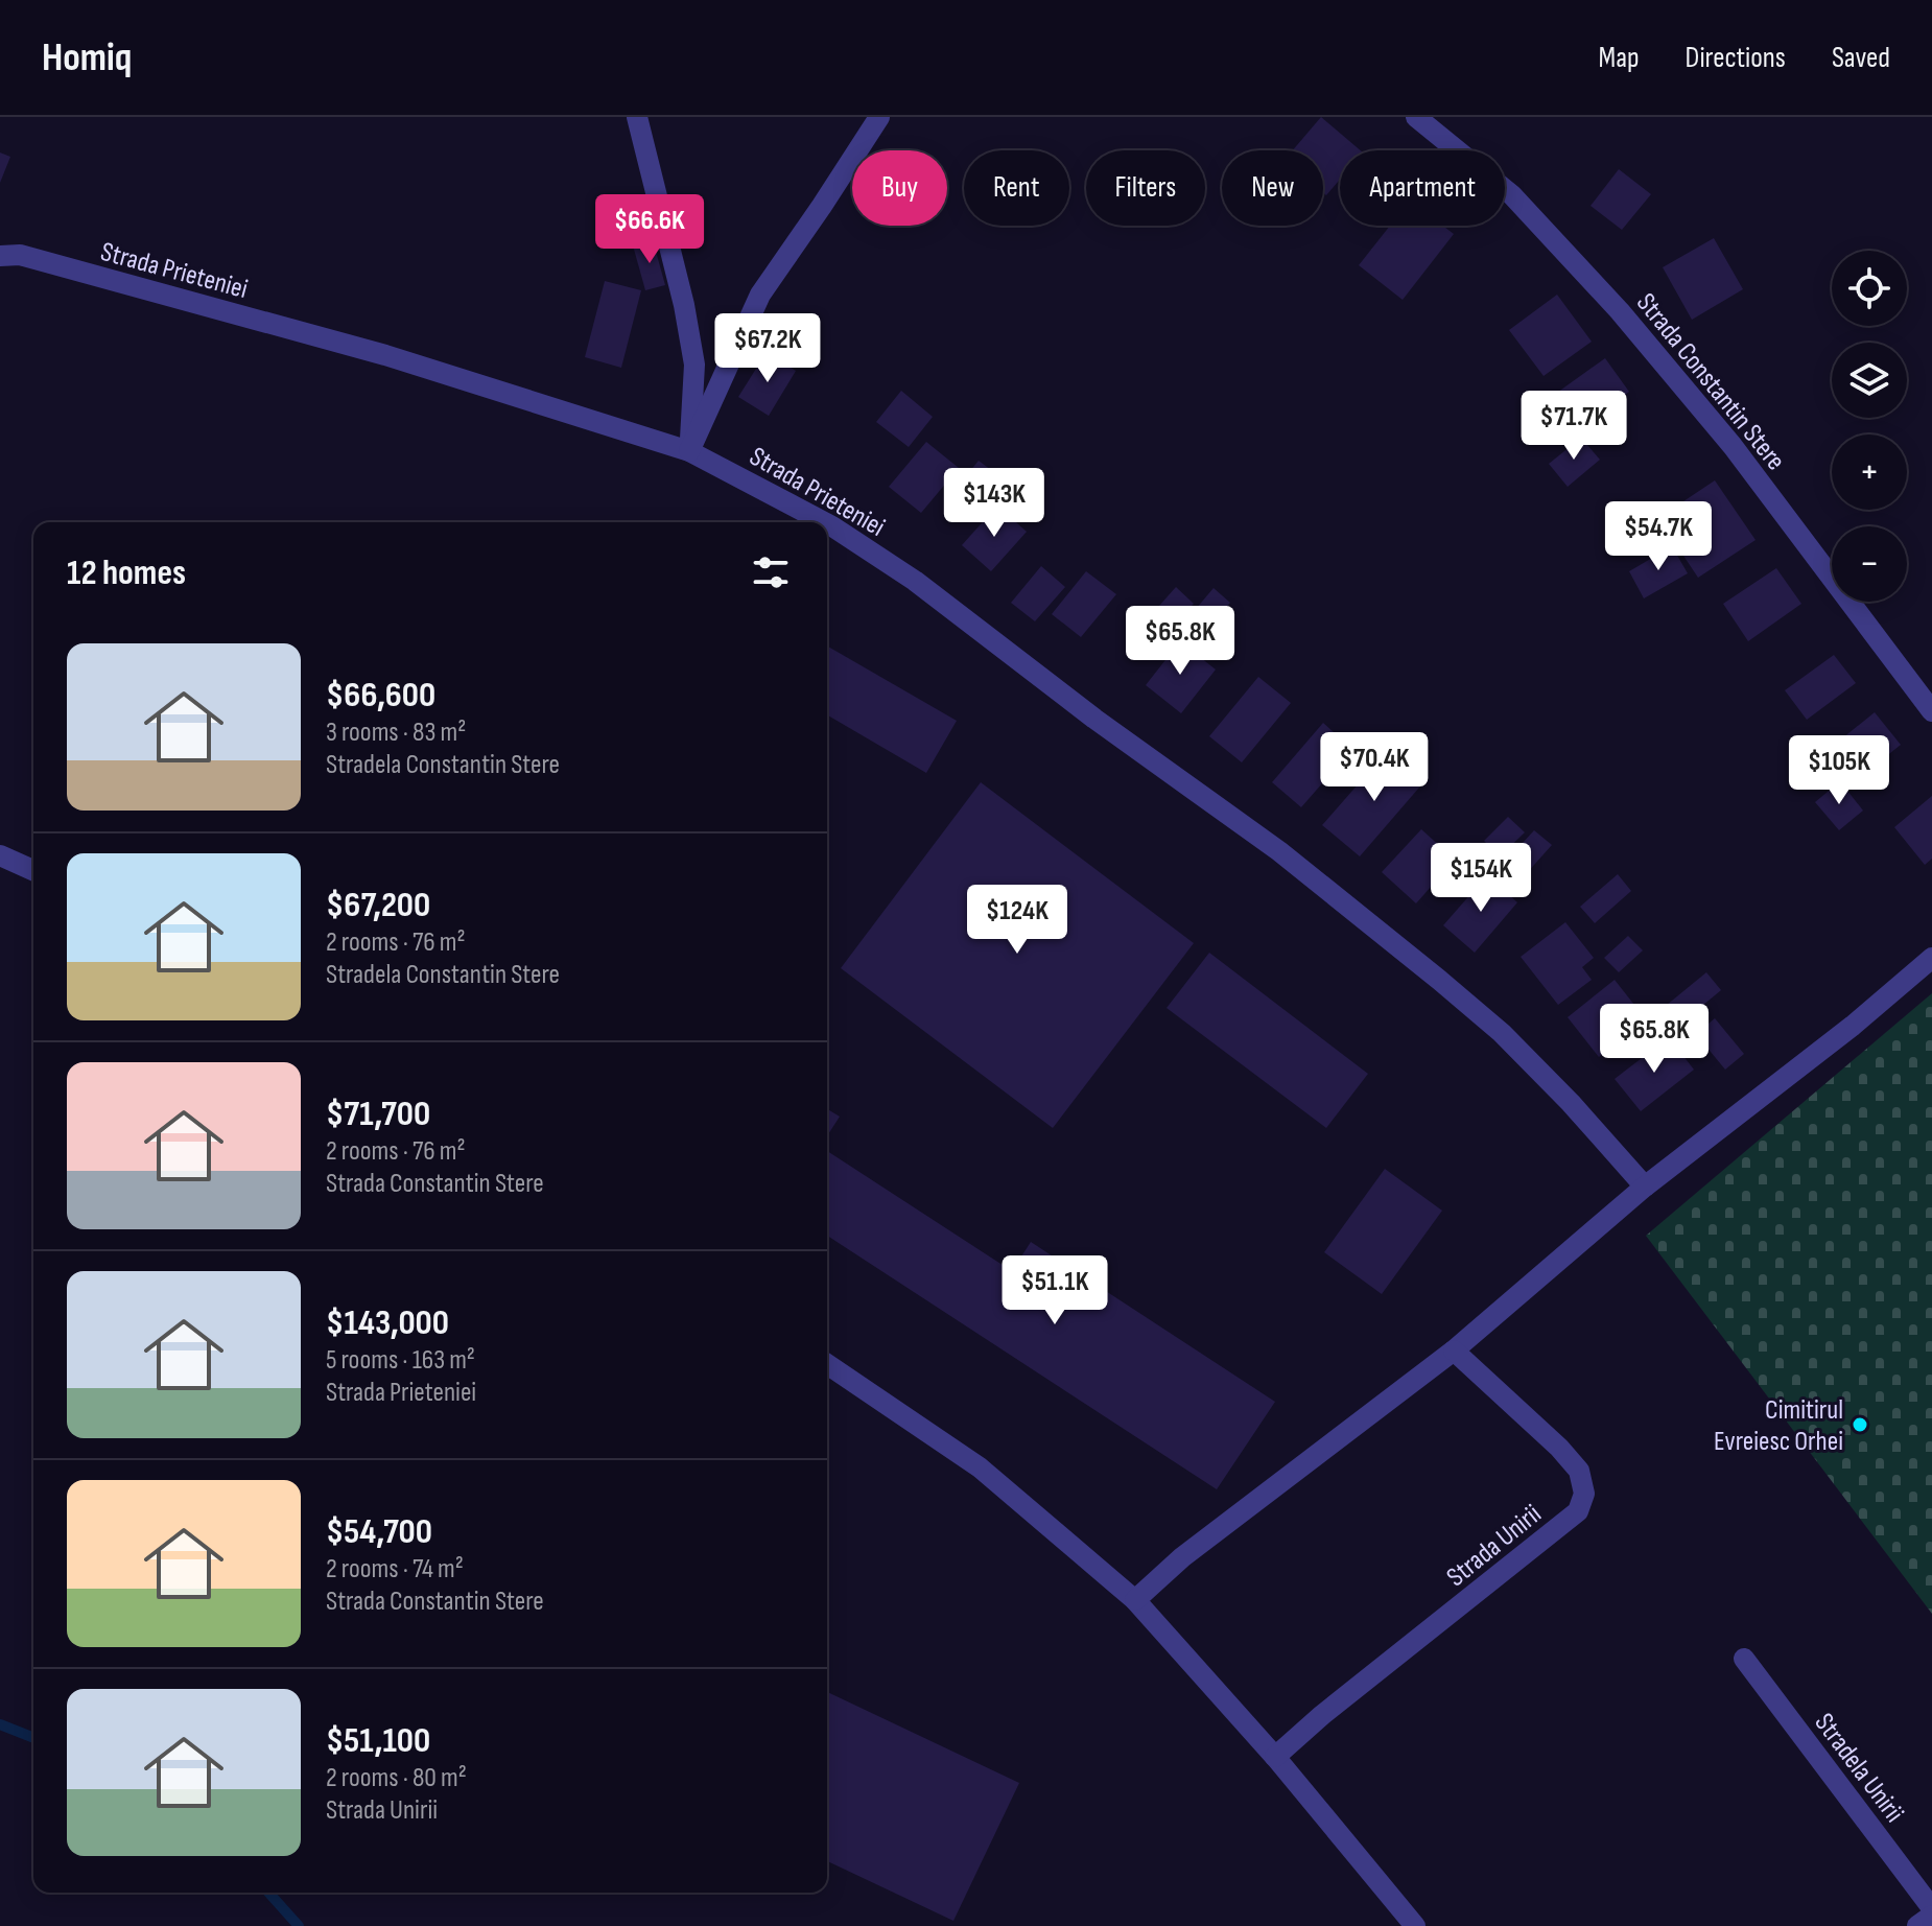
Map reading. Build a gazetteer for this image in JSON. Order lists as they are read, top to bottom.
{
  "streets": {
    "street": [
      "Strada Prieteniei",
      "Strada Constantin Stere",
      "Strada Unirii",
      "Stradela Unirii"
    ]
  },
  "places": ["Cimitirul Evreiesc Orhei"],
  "page": {
    "header": "Homiq",
    "nav": ["Map", "Directions", "Saved"],
    "chip": [
      "Buy",
      "Rent",
      "Filters",
      "New",
      "Apartment"
    ],
    "price": [
      "$66.6K",
      "$67.2K",
      "$71.7K",
      "$143K",
      "$54.7K",
      "$65.8K",
      "$70.4K",
      "$105K",
      "$154K",
      "$124K",
      "$65.8K",
      "$51.1K"
    ],
    "map_buttons": ["+", "−"],
    "heading": "12 homes",
    "list": [
      {
        "name": "$66,600",
        "note": "3 rooms · 83 m² · Stradela Constantin Stere"
      },
      {
        "name": "$67,200",
        "note": "2 rooms · 76 m² · Stradela Constantin Stere"
      },
      {
        "name": "$71,700",
        "note": "2 rooms · 76 m² · Strada Constantin Stere"
      },
      {
        "name": "$143,000",
        "note": "5 rooms · 163 m² · Strada Prieteniei"
      },
      {
        "name": "$54,700",
        "note": "2 rooms · 74 m² · Strada Constantin Stere"
      },
      {
        "name": "$51,100",
        "note": "2 rooms · 80 m² · Strada Unirii"
      }
    ]
  }
}
